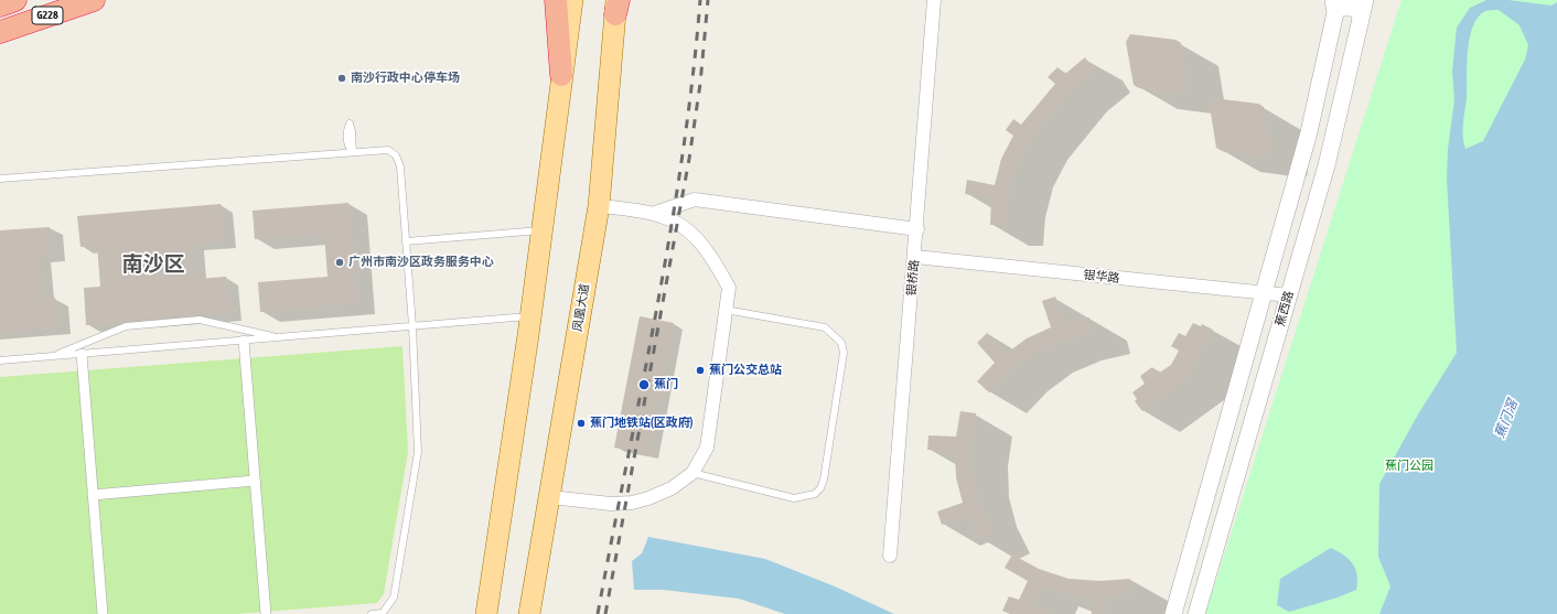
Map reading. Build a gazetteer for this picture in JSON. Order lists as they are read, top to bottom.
{
  "streets": {
    "highway": ["G228"],
    "main road": ["凤凰大道"],
    "street": ["银华路", "银桥路", "蕉西路"]
  },
  "crossings": [
    ["银华路", "银桥路"],
    ["银华路", "蕉西路"]
  ],
  "districts": ["南沙区"],
  "water": ["蕉门滘"],
  "parks": ["蕉门公园"],
  "places": [
    "南沙行政中心停车场",
    "广州市南沙区政务服务中心",
    "蕉门公交总站",
    "蕉门",
    "蕉门地铁站(区政府)"
  ]
}
